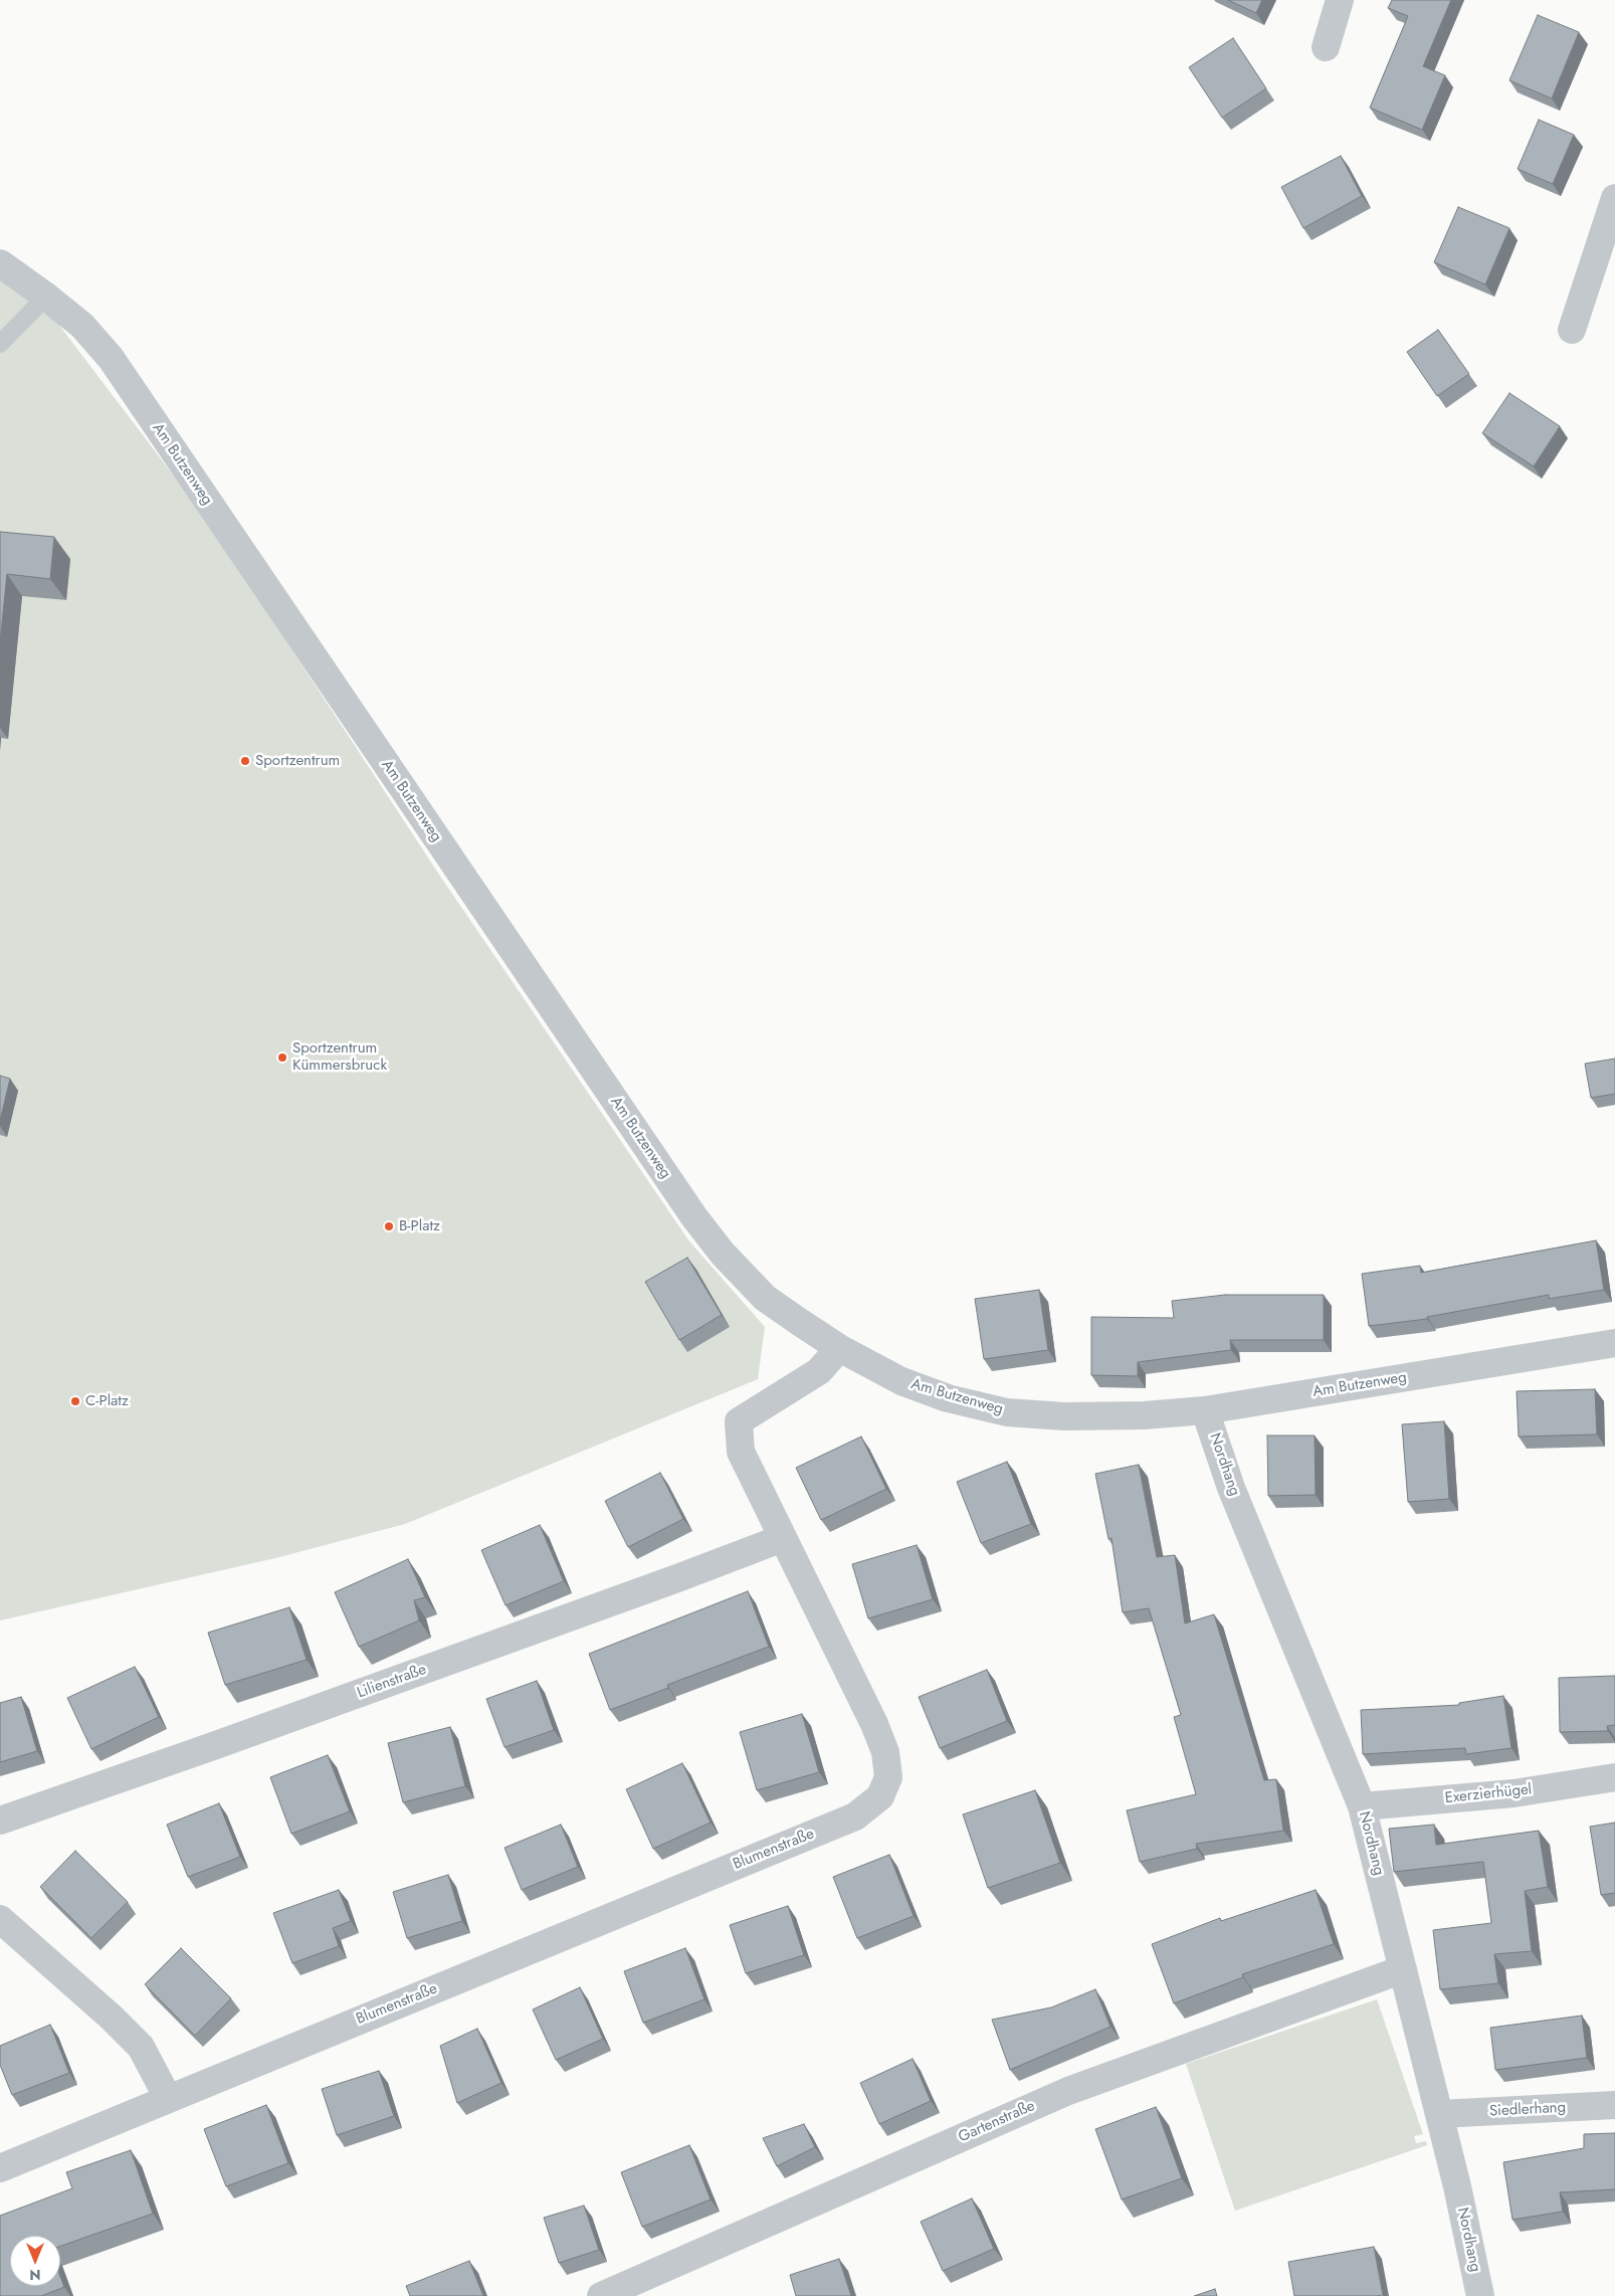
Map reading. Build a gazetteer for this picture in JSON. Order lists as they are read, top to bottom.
{
  "streets": {
    "street": [
      "Am Butzenweg",
      "Nordhang",
      "Lilienstraße",
      "Exerzierhügel",
      "Blumenstraße",
      "Siedlerhang",
      "Gartenstraße"
    ]
  },
  "crossings": [
    ["Am Butzenweg", "Nordhang"],
    ["Am Butzenweg", "Blumenstraße"],
    ["Nordhang", "Exerzierhügel"],
    ["Nordhang", "Siedlerhang"],
    ["Nordhang", "Gartenstraße"],
    ["Lilienstraße", "Blumenstraße"]
  ],
  "places": [
    "Sportzentrum",
    "Sportzentrum Kümmersbruck",
    "B-Platz",
    "C-Platz"
  ],
  "north": "bottom"
}
